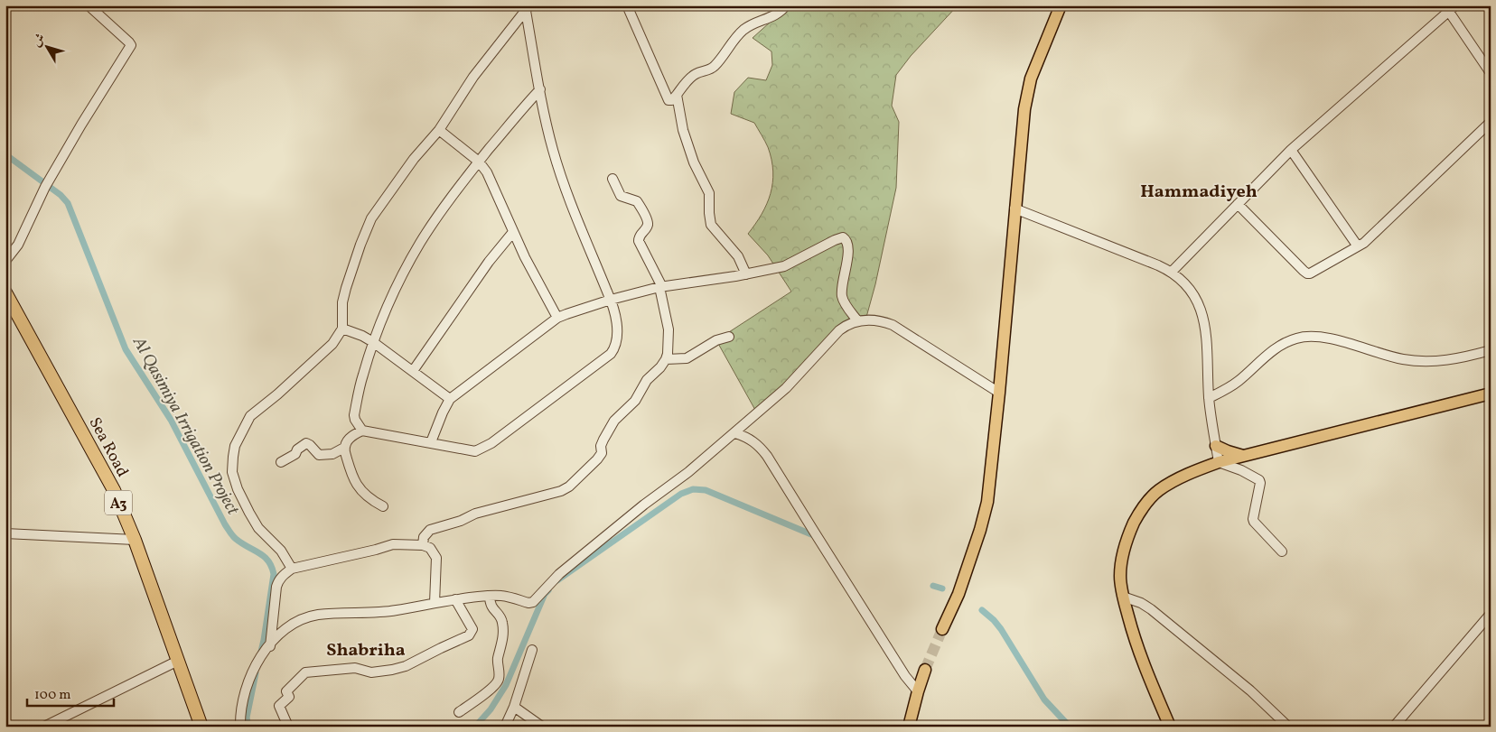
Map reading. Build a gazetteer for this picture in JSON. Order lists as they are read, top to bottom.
{
  "streets": {
    "highway": ["Sea Road", "A3"]
  },
  "districts": ["Hammadiyeh", "Shabriha"],
  "water": ["Al Qasimiya Irrigation Project"],
  "scale_bar": "100 m",
  "north": "top left"
}
